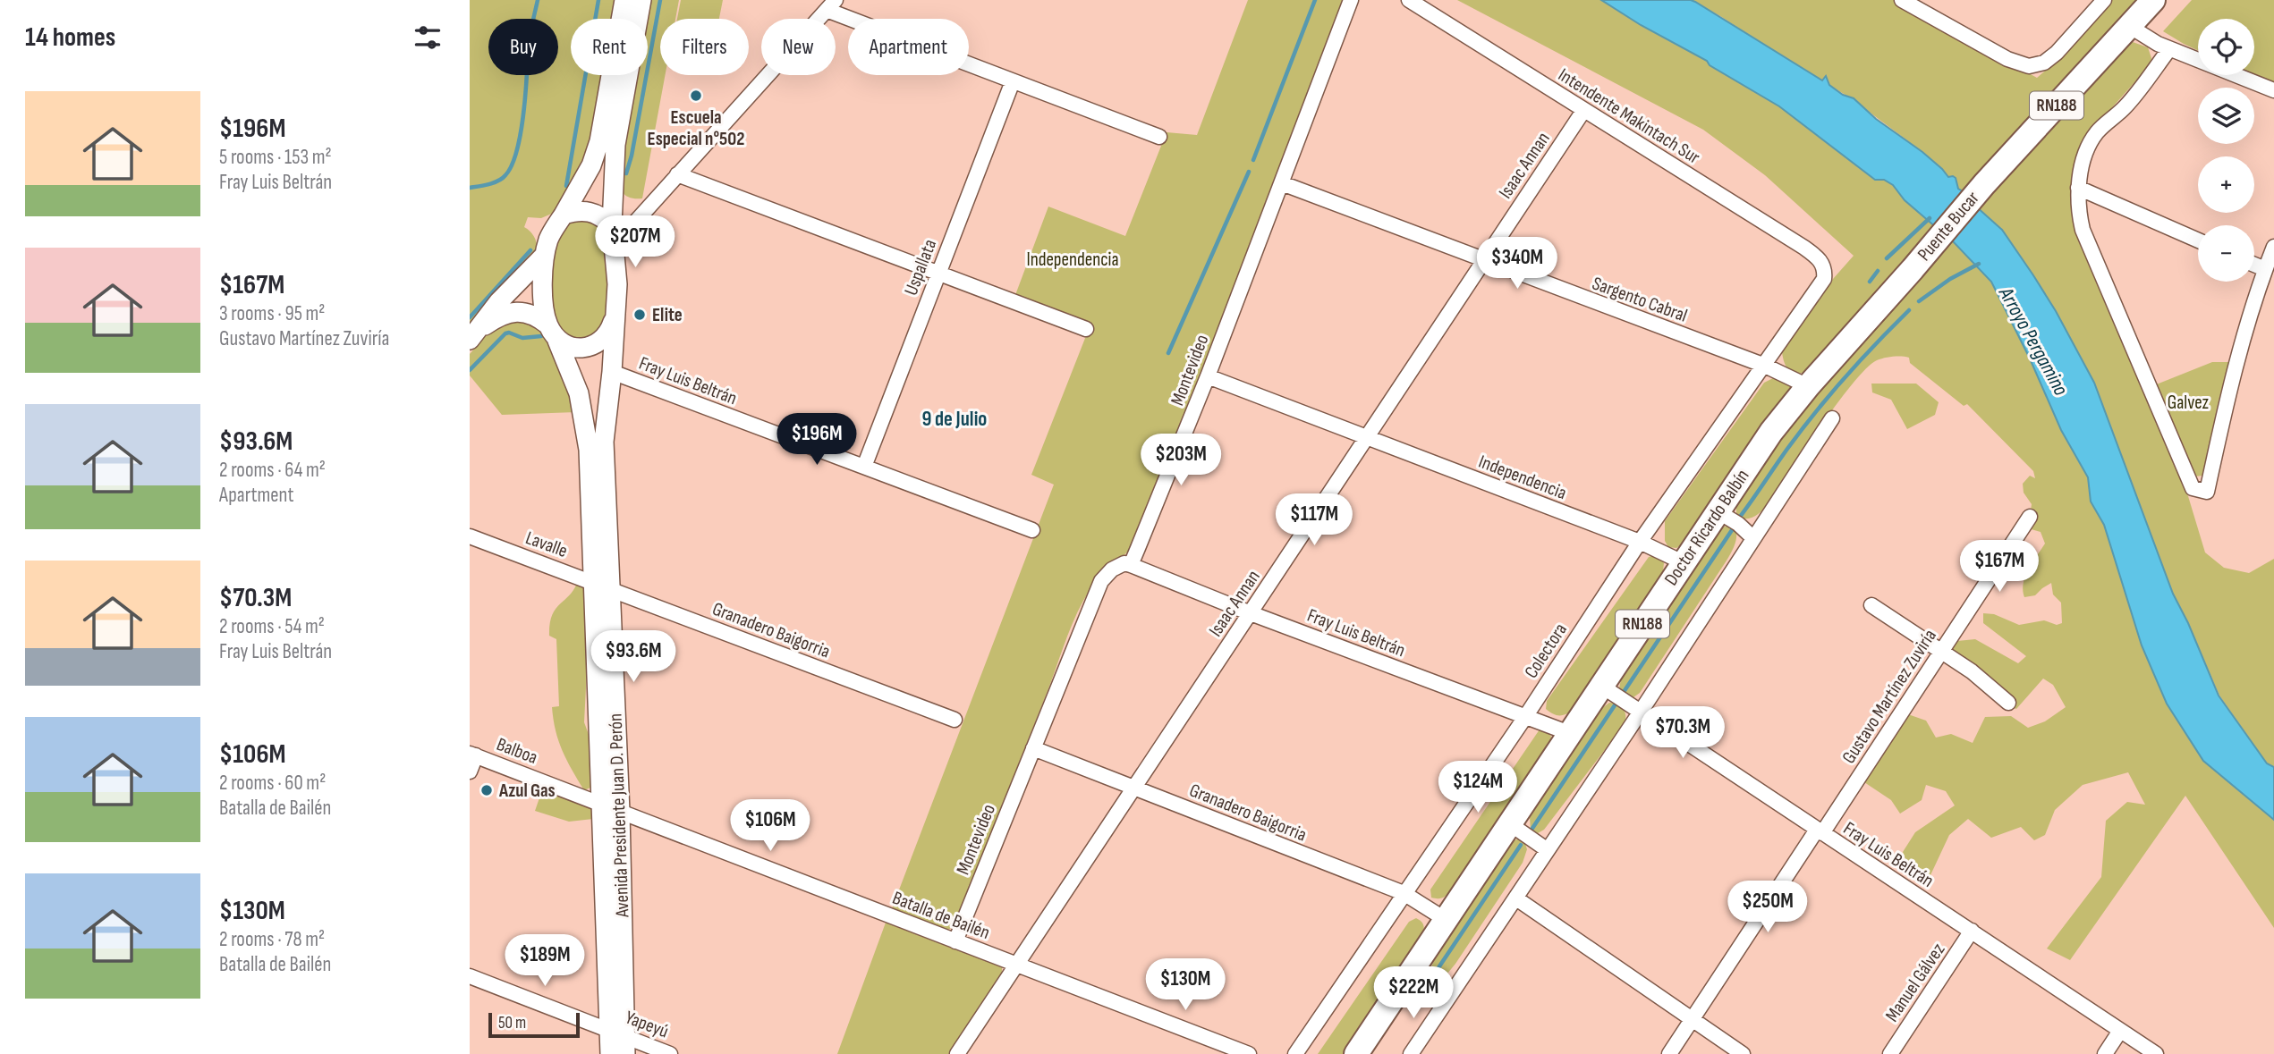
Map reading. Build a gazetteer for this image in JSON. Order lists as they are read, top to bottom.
{
  "streets": {
    "highway": ["RN188", "Puente Bucar", "Doctor Ricardo Balbín"],
    "main road": ["Avenida Presidente Juan D. Perón"],
    "street": [
      "Intendente Makintach Sur",
      "Isaac Annan",
      "Uspallata",
      "Sargento Cabral",
      "Montevideo",
      "Fray Luis Beltrán",
      "Independencia",
      "Lavalle",
      "Granadero Baigorria",
      "Colectora",
      "Gustavo Martínez Zuviría",
      "Balboa",
      "Batalla de Bailén",
      "Manuel Gálvez",
      "Yapeyú"
    ]
  },
  "crossings": [
    ["RN188", "Puente Bucar"],
    ["Intendente Makintach Sur", "Isaac Annan"],
    ["Intendente Makintach Sur", "Colectora"],
    ["Isaac Annan", "Sargento Cabral"],
    ["Isaac Annan", "Fray Luis Beltrán"],
    ["Isaac Annan", "Independencia"],
    ["Isaac Annan", "Granadero Baigorria"],
    ["Isaac Annan", "Batalla de Bailén"],
    ["Puente Bucar", "Doctor Ricardo Balbín"],
    ["Uspallata", "Fray Luis Beltrán"],
    ["Sargento Cabral", "Montevideo"],
    ["Sargento Cabral", "Doctor Ricardo Balbín"],
    ["Sargento Cabral", "Colectora"],
    ["Montevideo", "Fray Luis Beltrán"],
    ["Montevideo", "Independencia"],
    ["Montevideo", "Granadero Baigorria"],
    ["Montevideo", "Batalla de Bailén"],
    ["Fray Luis Beltrán", "Doctor Ricardo Balbín"],
    ["Fray Luis Beltrán", "Colectora"],
    ["Fray Luis Beltrán", "Gustavo Martínez Zuviría"],
    ["Fray Luis Beltrán", "Avenida Presidente Juan D. Perón"],
    ["Fray Luis Beltrán", "Manuel Gálvez"],
    ["Independencia", "Doctor Ricardo Balbín"],
    ["Independencia", "Colectora"],
    ["Doctor Ricardo Balbín", "Granadero Baigorria"],
    ["Lavalle", "Granadero Baigorria"],
    ["Lavalle", "Avenida Presidente Juan D. Perón"],
    ["Granadero Baigorria", "Colectora"],
    ["Granadero Baigorria", "Avenida Presidente Juan D. Perón"],
    ["Balboa", "Avenida Presidente Juan D. Perón"],
    ["Balboa", "Batalla de Bailén"],
    ["Avenida Presidente Juan D. Perón", "Batalla de Bailén"],
    ["Avenida Presidente Juan D. Perón", "Yapeyú"]
  ],
  "districts": ["9 de Julio"],
  "water": ["Arroyo Pergamino"],
  "parks": ["Independencia", "Galvez"],
  "places": ["Escuela Especial n°502", "Elite", "Azul Gas"],
  "scale_bar": "50 m",
  "page": {
    "heading": "14 homes",
    "map_buttons": ["+", "−"],
    "chip": [
      "Buy",
      "Rent",
      "Filters",
      "New",
      "Apartment"
    ],
    "list": [
      {
        "name": "$196M",
        "note": "5 rooms · 153 m² · Fray Luis Beltrán"
      },
      {
        "name": "$167M",
        "note": "3 rooms · 95 m² · Gustavo Martínez Zuviría"
      },
      {
        "name": "$93.6M",
        "note": "2 rooms · 64 m² · Apartment"
      },
      {
        "name": "$70.3M",
        "note": "2 rooms · 54 m² · Fray Luis Beltrán"
      },
      {
        "name": "$106M",
        "note": "2 rooms · 60 m² · Batalla de Bailén"
      },
      {
        "name": "$130M",
        "note": "2 rooms · 78 m² · Batalla de Bailén"
      }
    ],
    "price": [
      "$207M",
      "$340M",
      "$196M",
      "$203M",
      "$117M",
      "$167M",
      "$93.6M",
      "$70.3M",
      "$124M",
      "$106M",
      "$250M",
      "$189M",
      "$130M",
      "$222M"
    ],
    "scale": "50 m"
  }
}
